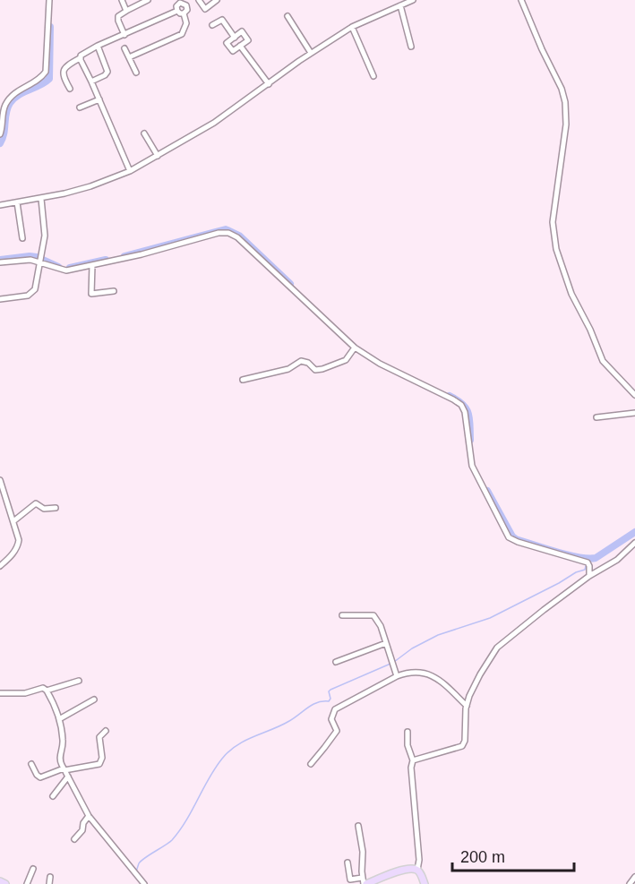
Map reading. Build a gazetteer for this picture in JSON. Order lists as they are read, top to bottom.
{
  "scale_bar": "200 m"
}
